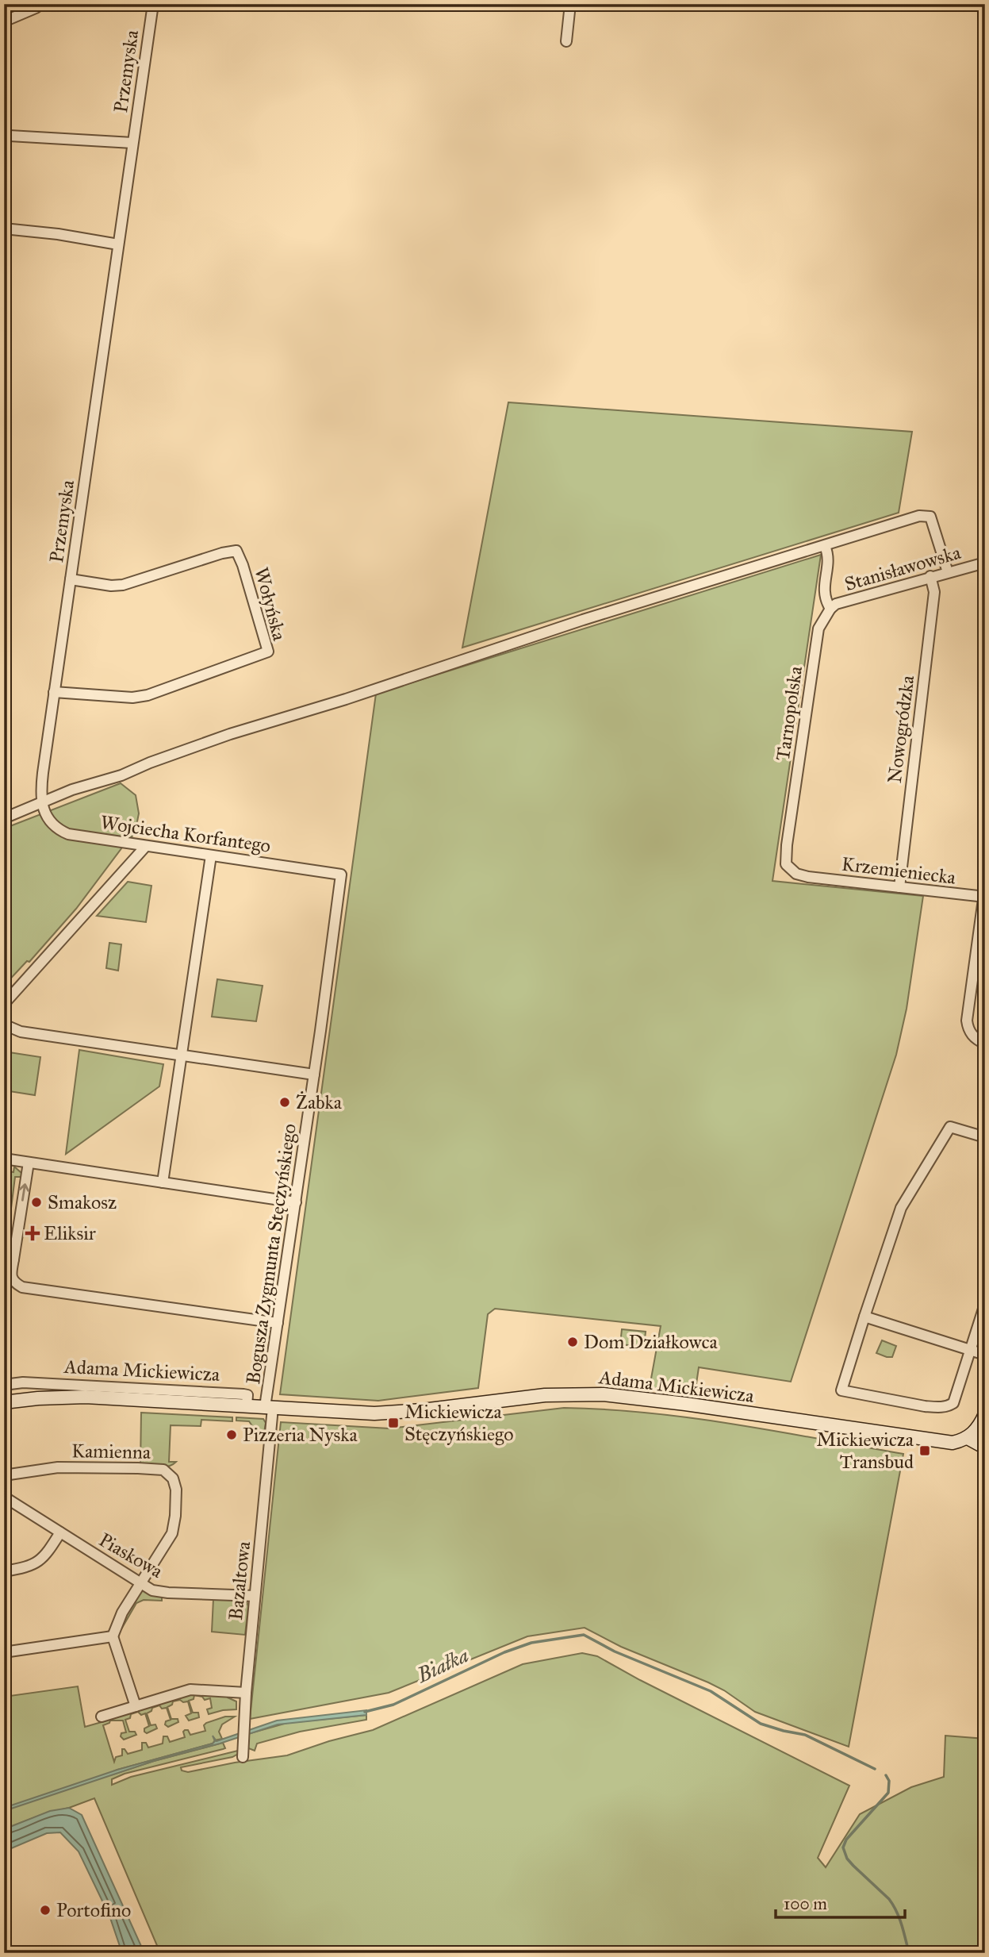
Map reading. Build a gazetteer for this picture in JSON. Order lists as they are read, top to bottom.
{
  "streets": {
    "street": [
      "Przemyska",
      "Stanisławowska",
      "Wołyńska",
      "Tarnopolska",
      "Nowogródzka",
      "Wojciecha Korfantego",
      "Krzemieniecka",
      "Bogusza Zygmunta Stęczyńskiego",
      "Adama Mickiewicza",
      "Kamienna",
      "Piaskowa",
      "Bazaltowa"
    ]
  },
  "crossings": [
    ["Przemyska", "Wołyńska"],
    ["Przemyska", "Wojciecha Korfantego"],
    ["Stanisławowska", "Tarnopolska"],
    ["Stanisławowska", "Nowogródzka"],
    ["Tarnopolska", "Krzemieniecka"],
    ["Nowogródzka", "Krzemieniecka"],
    ["Wojciecha Korfantego", "Bogusza Zygmunta Stęczyńskiego"],
    ["Bogusza Zygmunta Stęczyńskiego", "Adama Mickiewicza"],
    ["Bogusza Zygmunta Stęczyńskiego", "Bazaltowa"],
    ["Adama Mickiewicza", "Bazaltowa"],
    ["Kamienna", "Piaskowa"],
    ["Piaskowa", "Bazaltowa"]
  ],
  "water": ["Białka"],
  "places": {
    "other": [
      "Żabka",
      "Smakosz",
      "Dom Działkowca",
      "Pizzeria Nyska",
      "Portofino"
    ],
    "health": ["Eliksir"],
    "transit": ["Mickiewicza Stęczyńskiego", "Mickiewicza Transbud"]
  },
  "scale_bar": "100 m"
}
